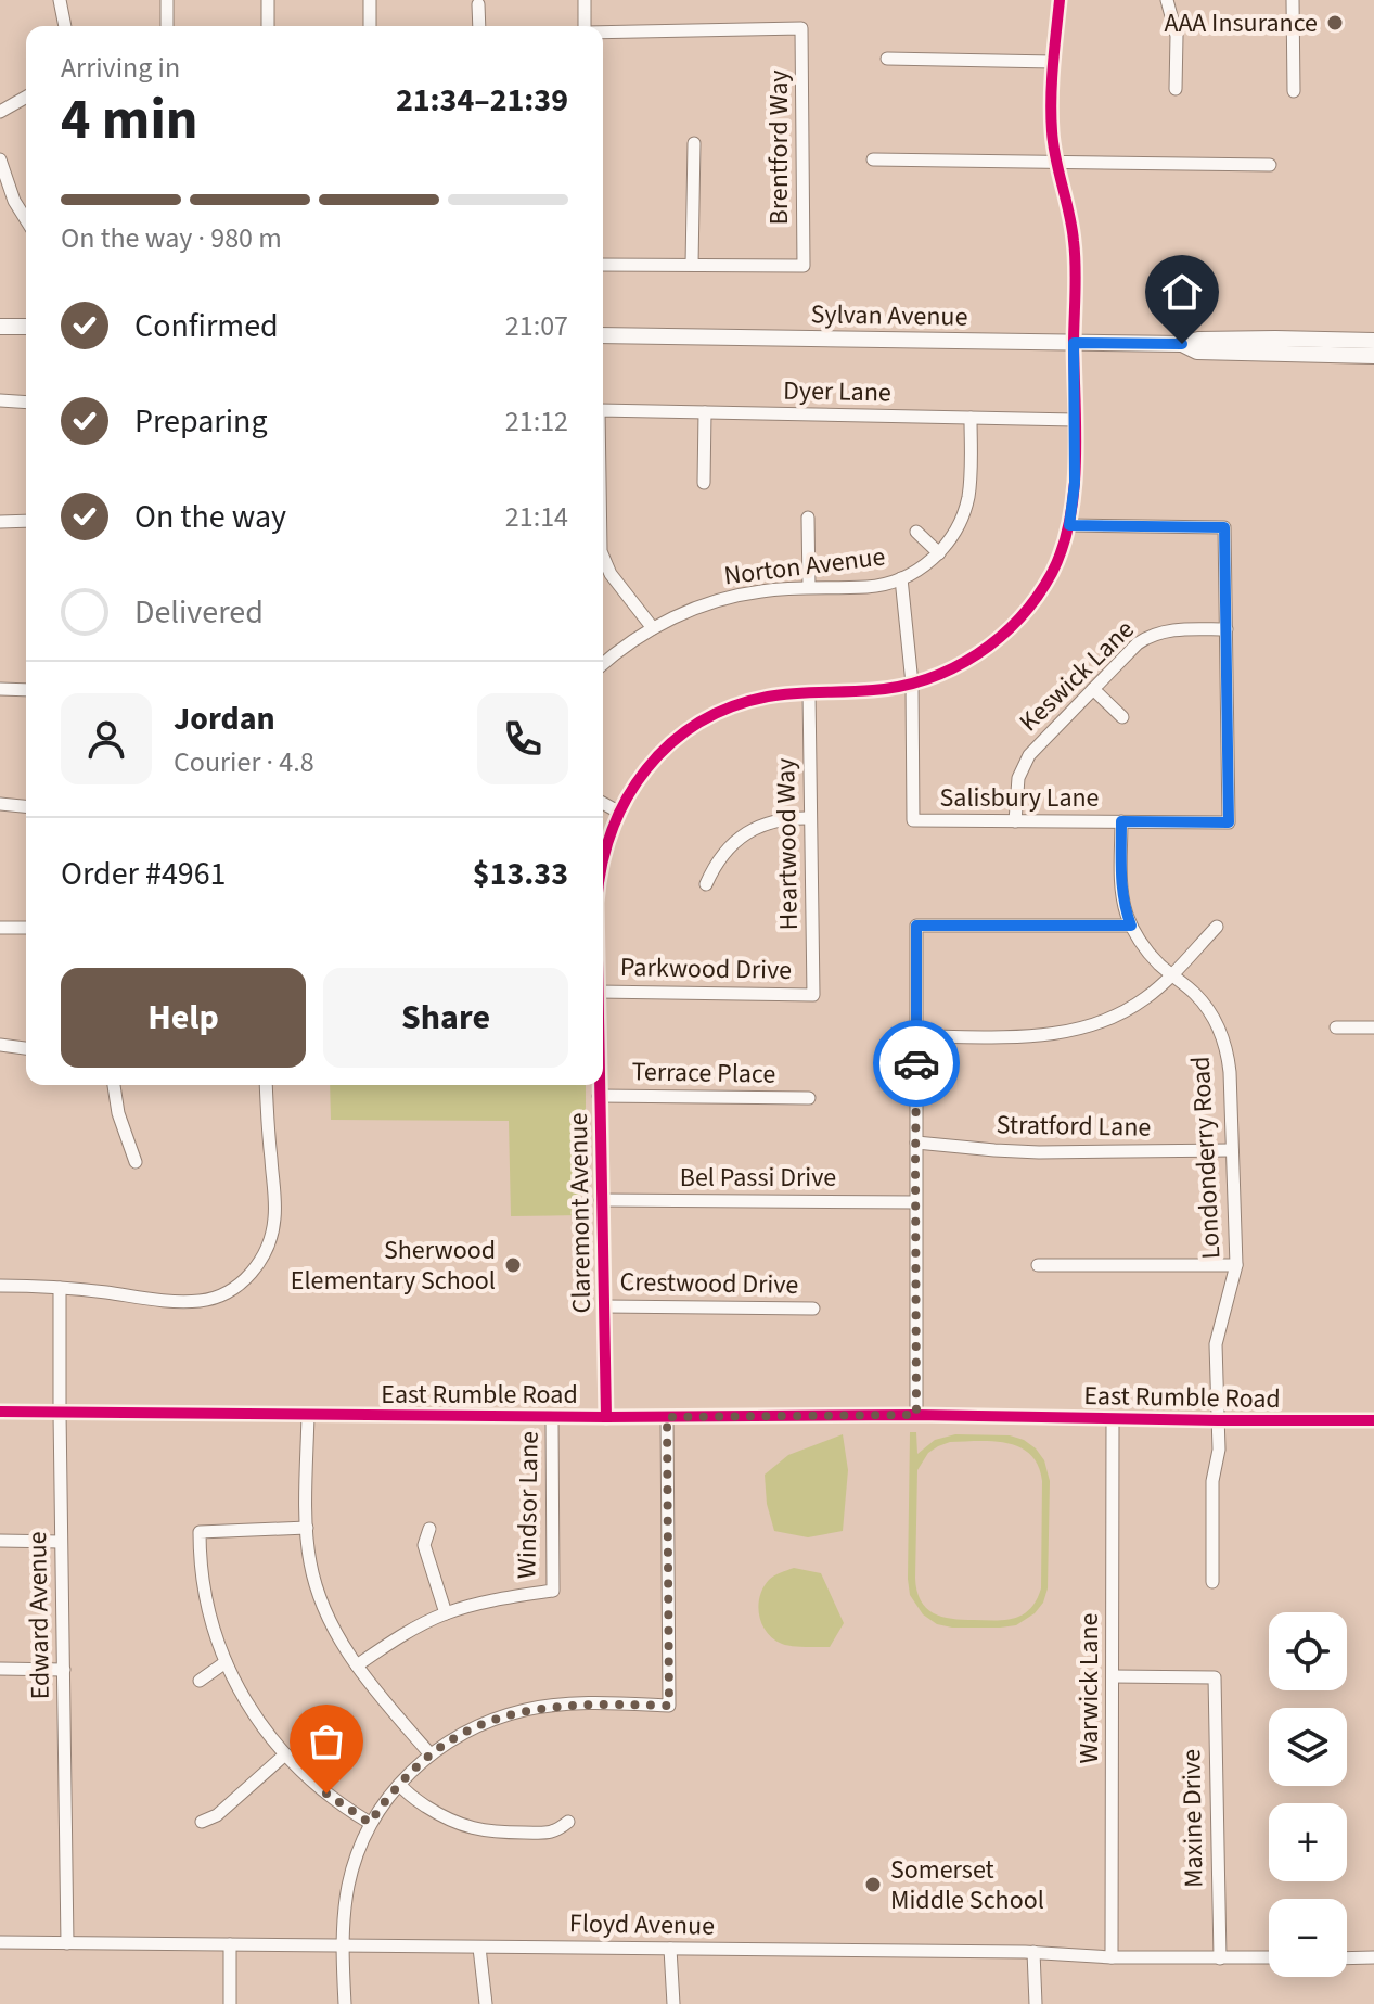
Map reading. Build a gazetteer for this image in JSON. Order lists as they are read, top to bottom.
{
  "streets": {
    "main road": ["Sylvan Avenue"],
    "street": [
      "Brentford Way",
      "Dyer Lane",
      "Norton Avenue",
      "Keswick Lane",
      "Salisbury Lane",
      "Heartwood Way",
      "Parkwood Drive",
      "Terrace Place",
      "Stratford Lane",
      "Londonderry Road",
      "Bel Passi Drive",
      "Claremont Avenue",
      "Crestwood Drive",
      "East Rumble Road",
      "Windsor Lane",
      "Edward Avenue",
      "Warwick Lane",
      "Maxine Drive",
      "Floyd Avenue"
    ]
  },
  "crossings": [
    ["Sylvan Avenue", "Claremont Avenue"],
    ["Dyer Lane", "Norton Avenue"],
    ["Dyer Lane", "Claremont Avenue"],
    ["Keswick Lane", "Salisbury Lane"],
    ["Salisbury Lane", "Londonderry Road"],
    ["Salisbury Lane", "Claremont Avenue"],
    ["Heartwood Way", "Parkwood Drive"],
    ["Heartwood Way", "Claremont Avenue"],
    ["Terrace Place", "Claremont Avenue"],
    ["Stratford Lane", "Londonderry Road"],
    ["Londonderry Road", "East Rumble Road"],
    ["Bel Passi Drive", "Claremont Avenue"],
    ["Claremont Avenue", "Crestwood Drive"],
    ["Claremont Avenue", "East Rumble Road"],
    ["East Rumble Road", "Windsor Lane"],
    ["East Rumble Road", "Edward Avenue"],
    ["East Rumble Road", "Warwick Lane"],
    ["Edward Avenue", "Floyd Avenue"],
    ["Warwick Lane", "Maxine Drive"],
    ["Warwick Lane", "Floyd Avenue"],
    ["Maxine Drive", "Floyd Avenue"]
  ],
  "places": ["AAA Insurance", "Sherwood Elementary School", "Somerset Middle School"],
  "page": {
    "heading": ["4 min", "Arriving in", "21:34–21:39"],
    "panel": [
      "Jordan",
      "Courier · 4.8",
      "Order #4961",
      "$13.33"
    ],
    "bar": "On the way · 980 m",
    "list": [
      ["Confirmed", "21:07"],
      ["Preparing", "21:12"],
      ["On the way", "21:14"],
      "Delivered"
    ],
    "buttons": ["Help", "Share"],
    "map_buttons": ["+", "−"]
  }
}
